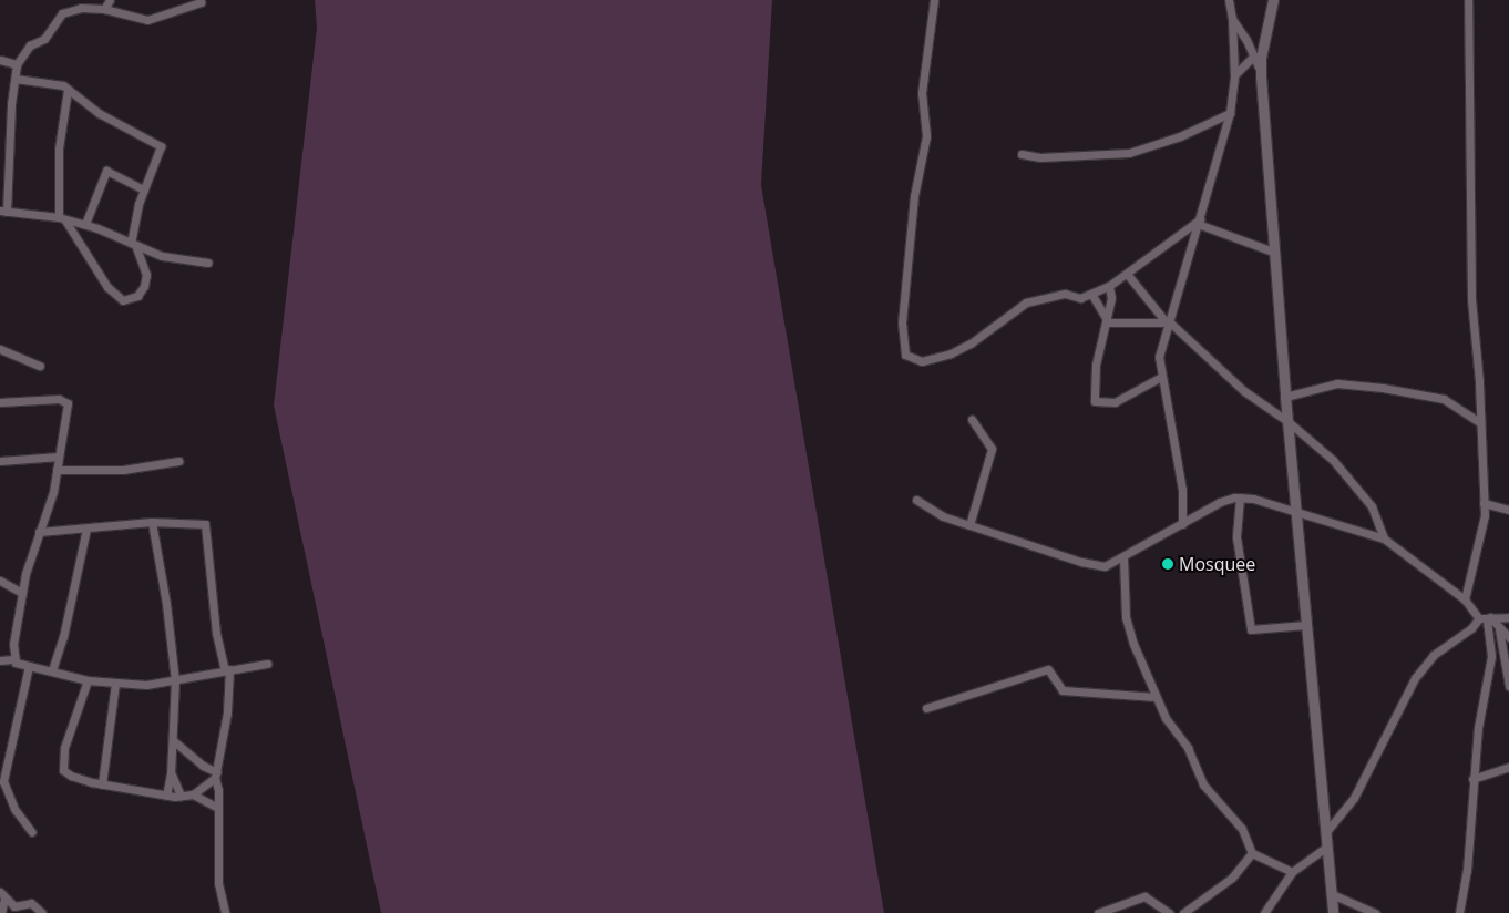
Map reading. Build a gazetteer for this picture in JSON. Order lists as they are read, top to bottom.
{
  "places": ["Mosquee"]
}
